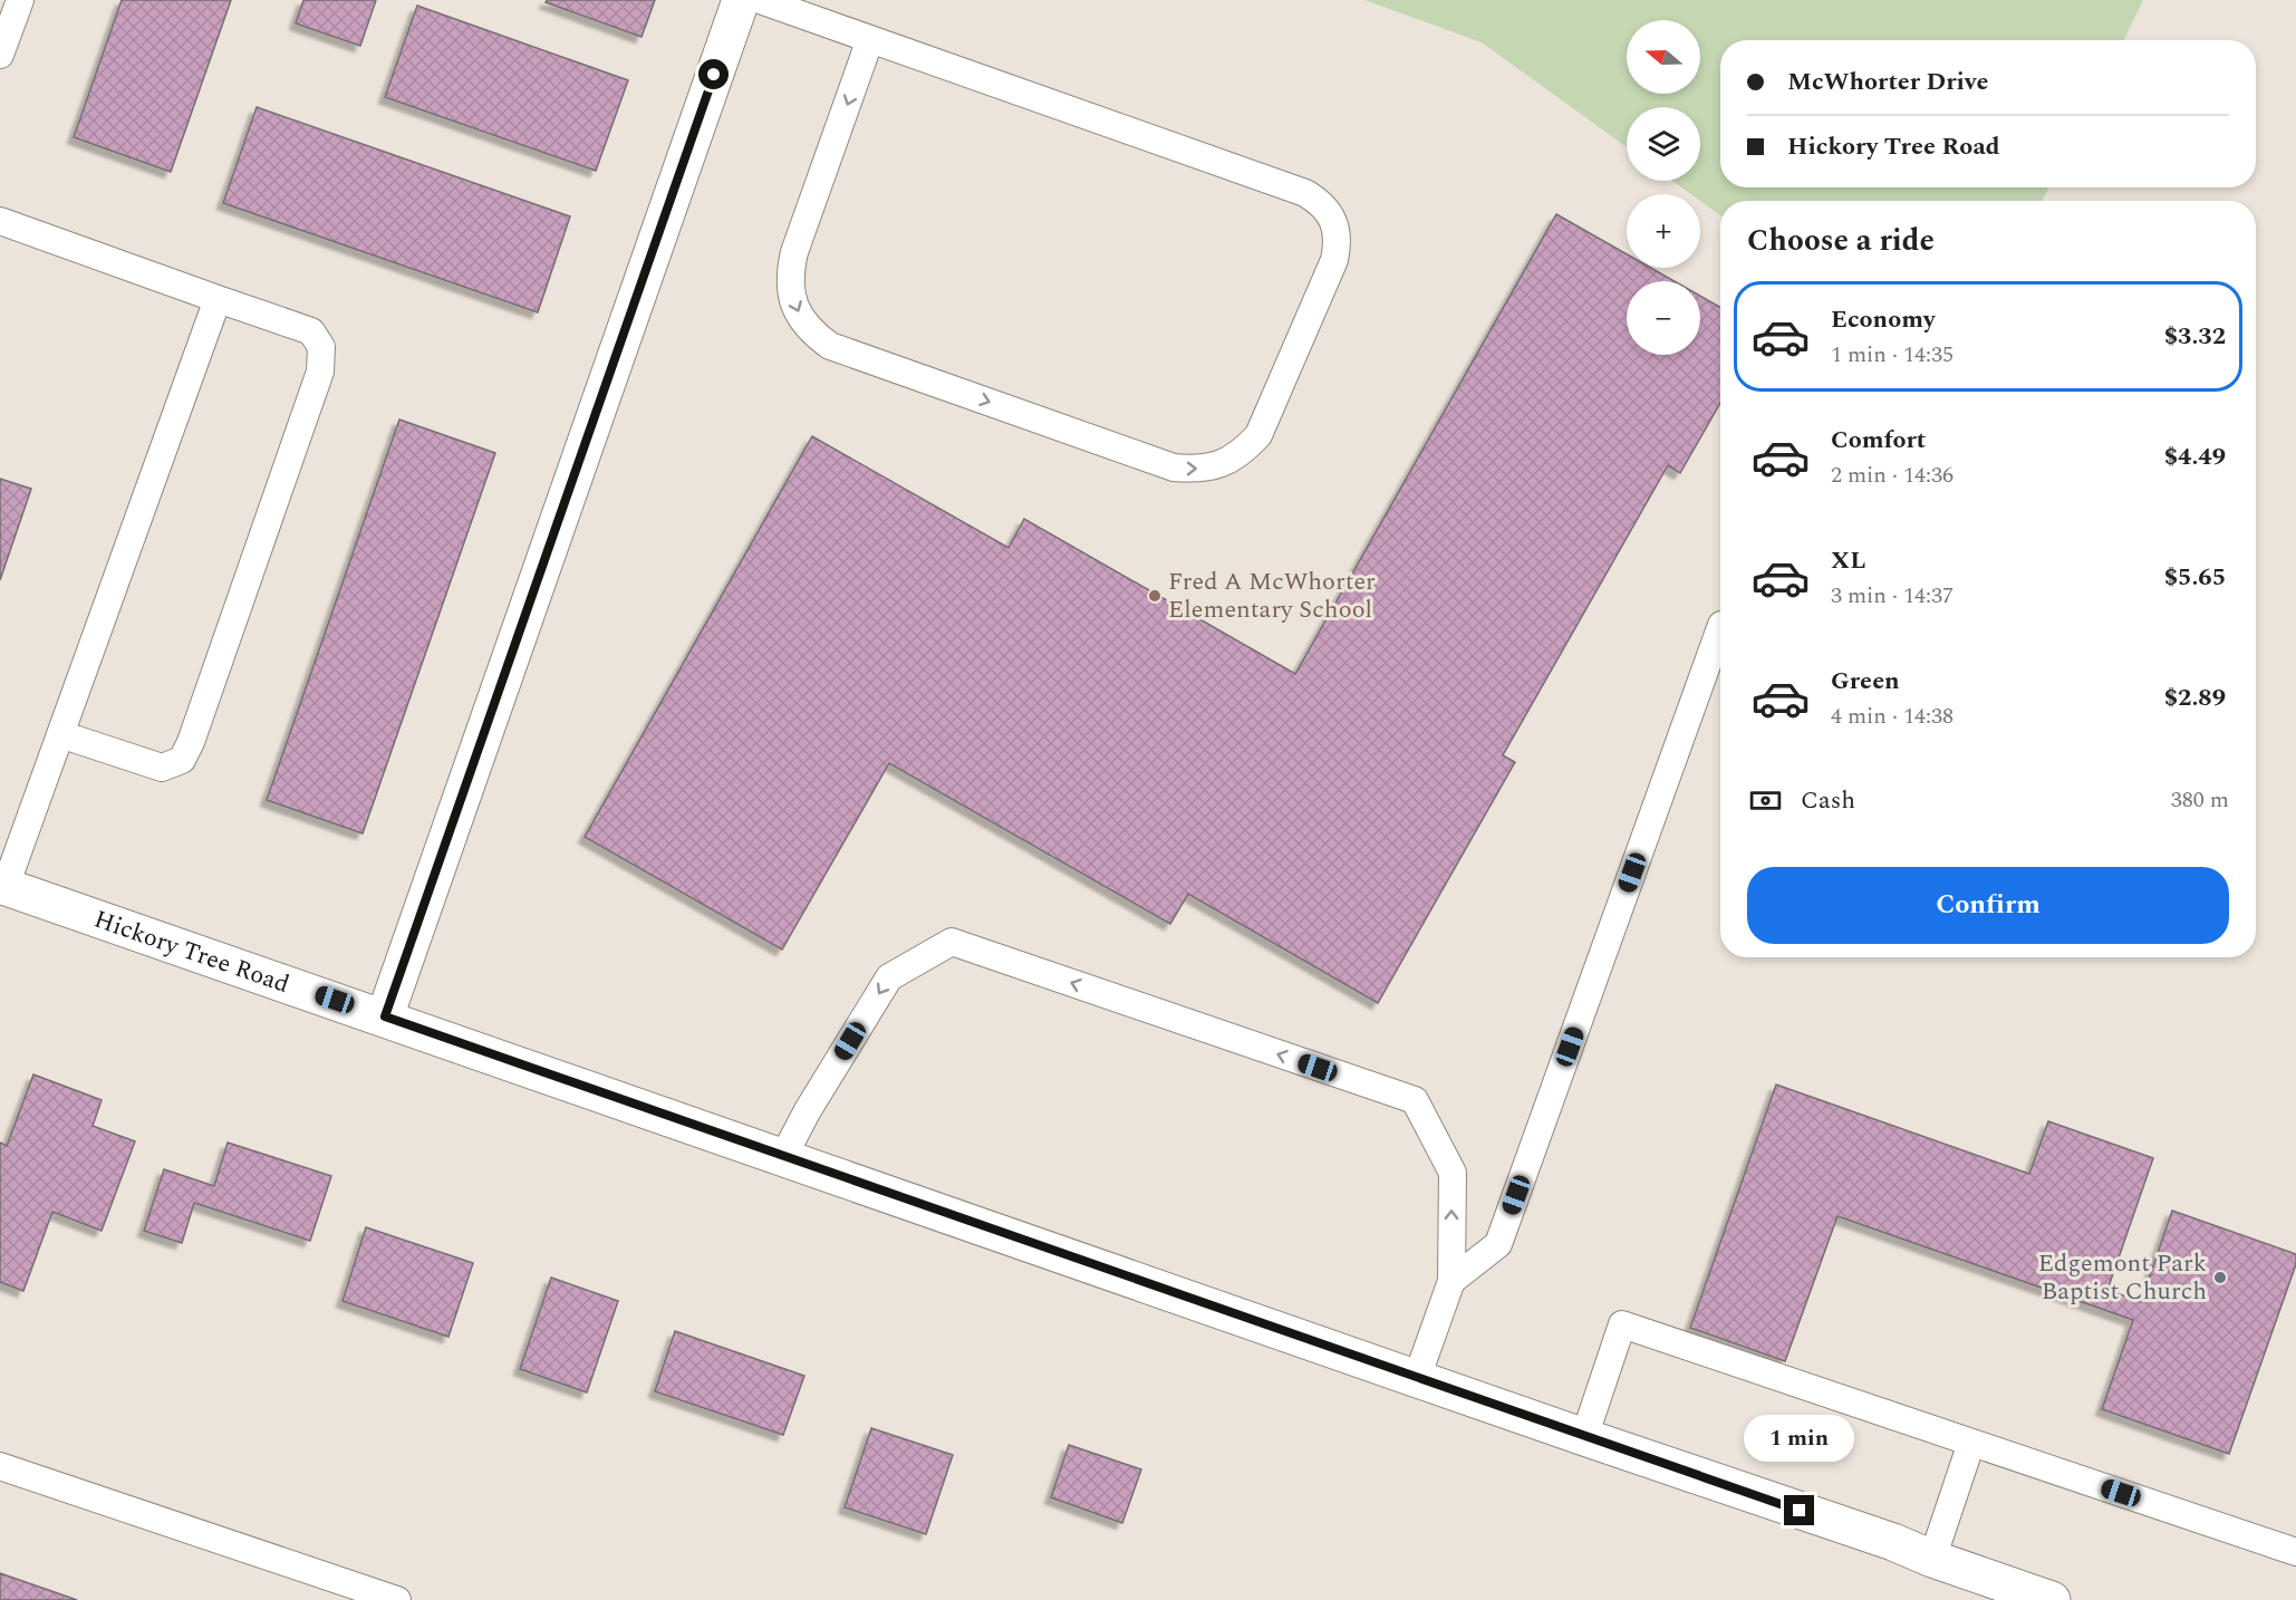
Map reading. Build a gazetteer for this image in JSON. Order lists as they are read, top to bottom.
{
  "streets": {
    "street": ["Hickory Tree Road"]
  },
  "places": ["Fred A McWhorter Elementary School", "Edgemont Park Baptist Church"],
  "north": "left",
  "page": {
    "map_buttons": ["+", "−"],
    "banner": ["McWhorter Drive", "Hickory Tree Road"],
    "heading": "Choose a ride",
    "list": [
      {
        "name": "Economy",
        "note": "1 min · 14:35",
        "value": "$3.32"
      },
      {
        "name": "Comfort",
        "note": "2 min · 14:36",
        "value": "$4.49"
      },
      {
        "name": "XL",
        "note": "3 min · 14:37",
        "value": "$5.65"
      },
      {
        "name": "Green",
        "note": "4 min · 14:38",
        "value": "$2.89"
      }
    ],
    "pay": ["Cash", "380 m"],
    "buttons": "Confirm",
    "bubble": "1 min"
  }
}
